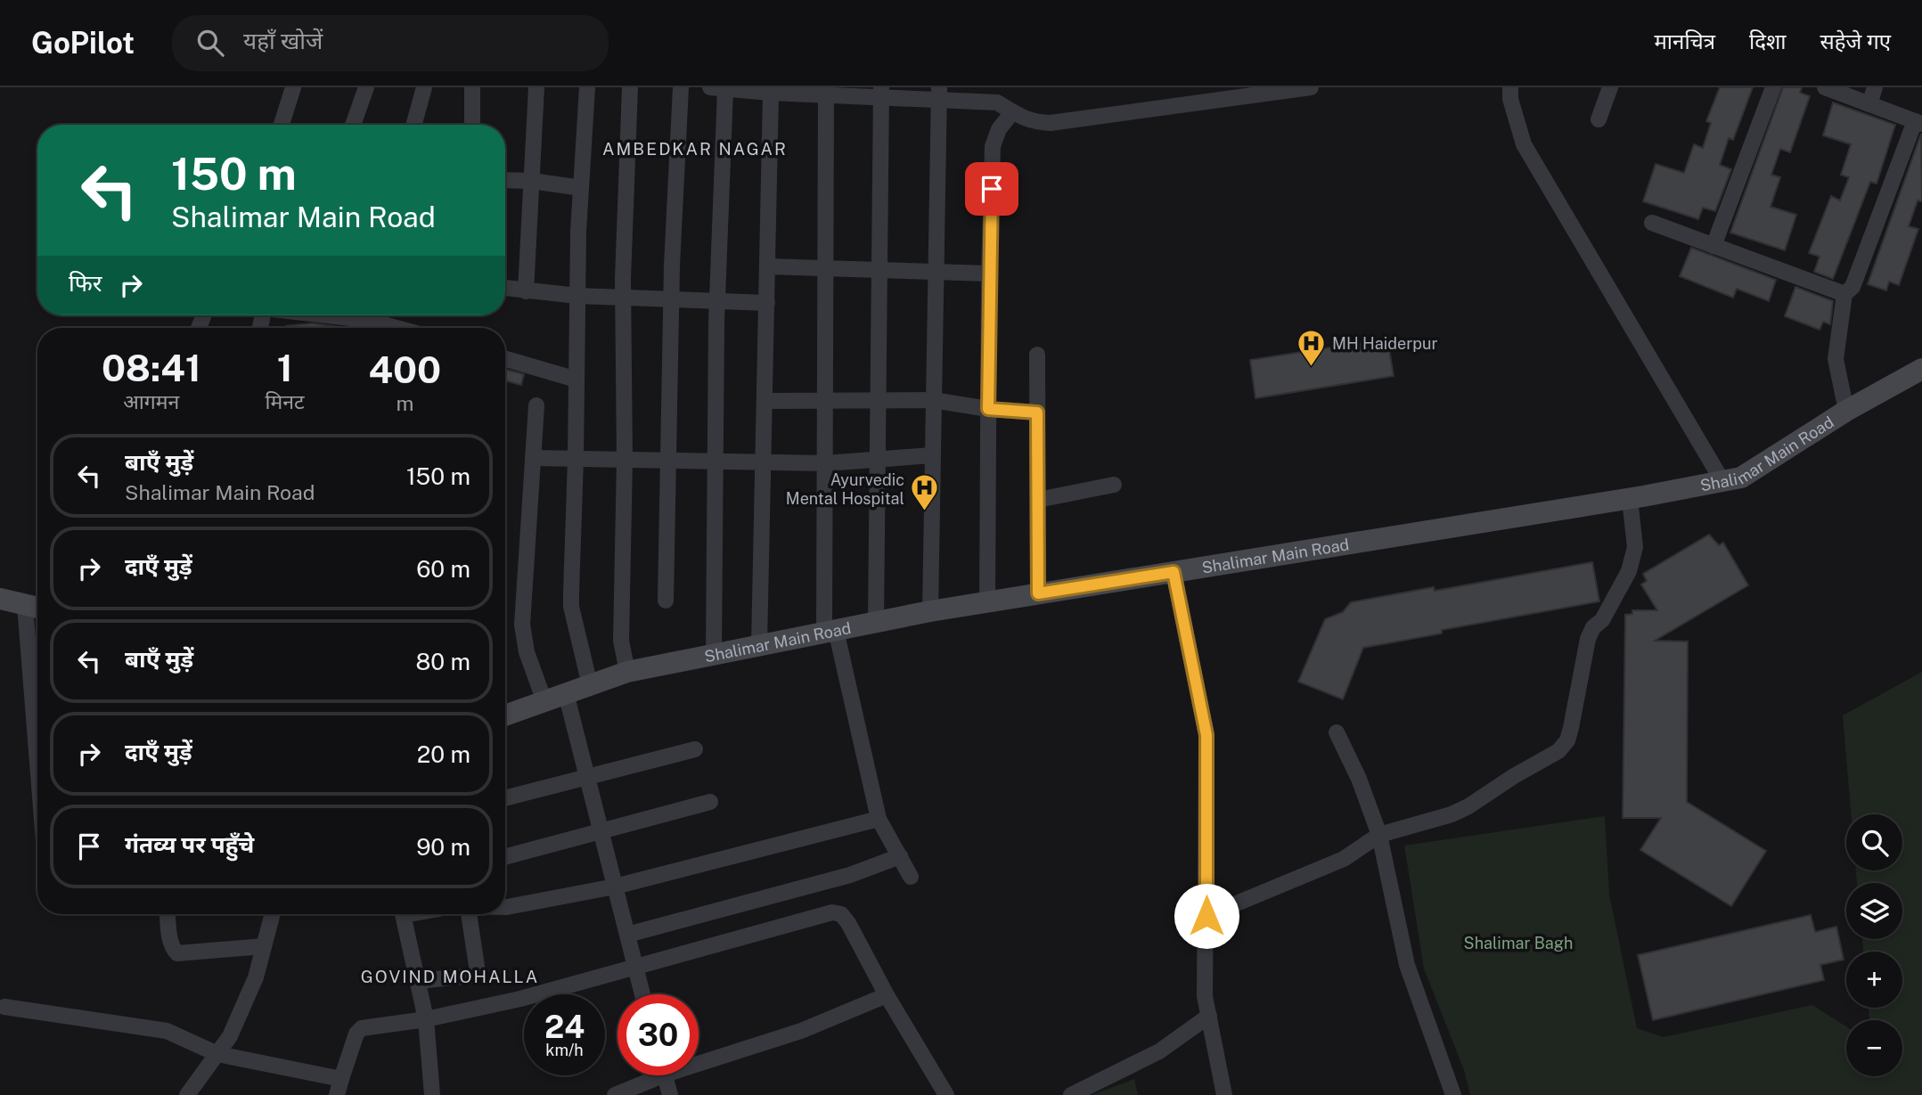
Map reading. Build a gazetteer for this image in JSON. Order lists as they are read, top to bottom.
{
  "streets": {
    "street": ["Shalimar Main Road"]
  },
  "districts": ["AMBEDKAR NAGAR", "GOVIND MOHALLA"],
  "parks": ["Shalimar Bagh"],
  "places": {
    "hospital": ["MH Haiderpur", "Ayurvedic Mental Hospital"]
  },
  "page": {
    "header": "GoPilot",
    "search": "यहाँ खोजें",
    "nav": ["मानचित्र", "दिशा", "सहेजे गए"],
    "turn": ["150 m", "Shalimar Main Road"],
    "then": "फिर",
    "eta": [
      "08:41",
      "आगमन",
      "1",
      "मिनट",
      "400",
      "m"
    ],
    "list": [
      {
        "name": "बाएँ मुड़ें",
        "note": "Shalimar Main Road",
        "value": "150 m"
      },
      {
        "name": "दाएँ मुड़ें",
        "value": "60 m"
      },
      {
        "name": "बाएँ मुड़ें",
        "value": "80 m"
      },
      {
        "name": "दाएँ मुड़ें",
        "value": "20 m"
      },
      {
        "name": "गंतव्य पर पहुँचे",
        "value": "90 m"
      }
    ],
    "map_buttons": ["+", "−"],
    "speed": "24 km/h",
    "limit": "30"
  }
}
